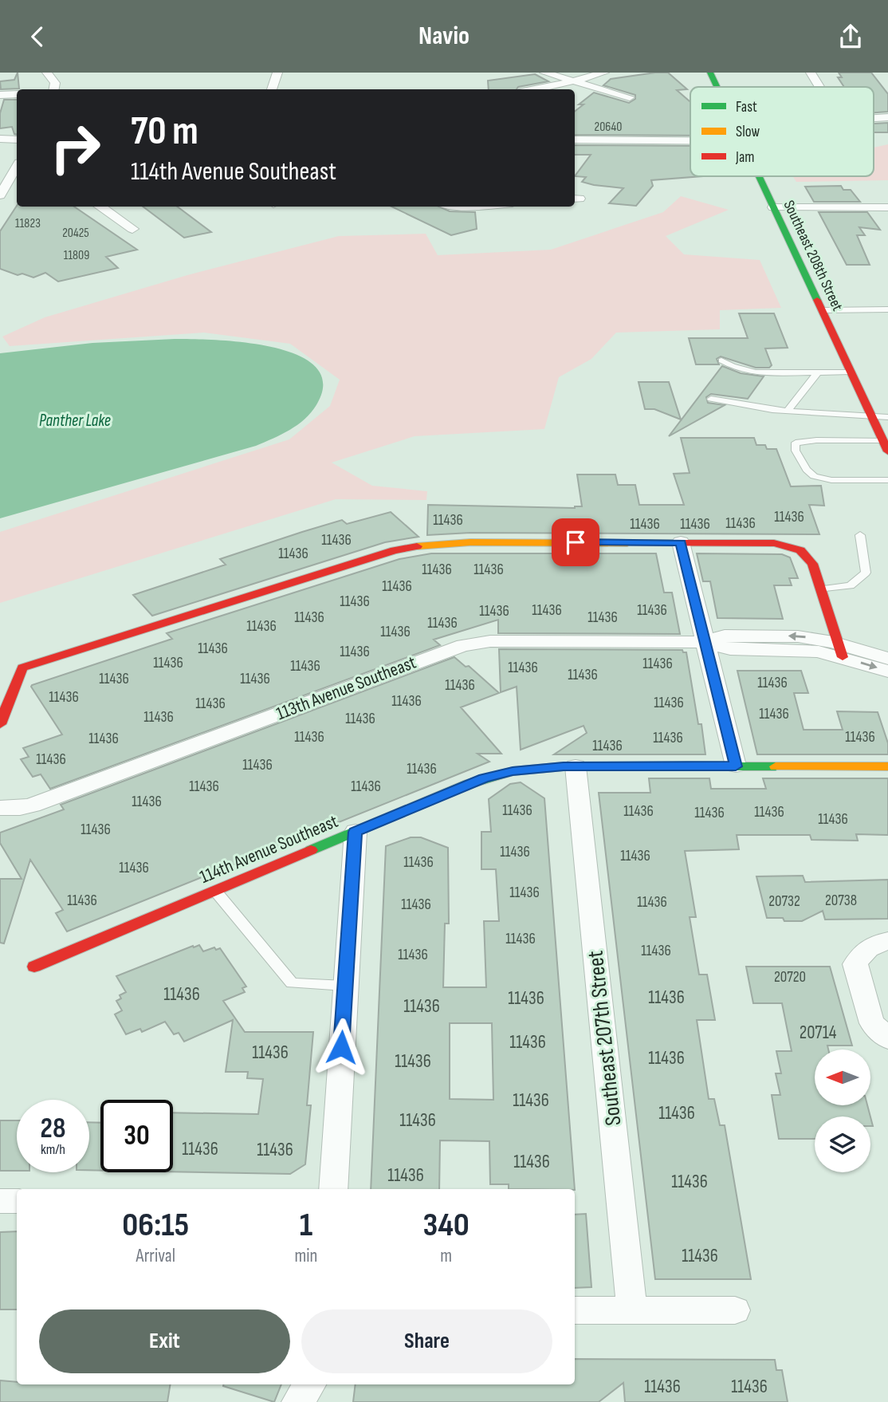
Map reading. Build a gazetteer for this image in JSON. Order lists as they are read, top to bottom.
{
  "streets": {
    "street": [
      "Southeast 208th Street",
      "113th Avenue Southeast",
      "114th Avenue Southeast",
      "Southeast 207th Street"
    ]
  },
  "crossings": [
    ["114th Avenue Southeast", "Southeast 207th Street"]
  ],
  "water": ["Panther Lake"],
  "house_numbers": [
    "20640",
    "11823",
    "20425",
    "11809",
    "11436",
    "11436",
    "11436",
    "11436",
    "11436",
    "11436",
    "11436",
    "11436",
    "11436",
    "11436",
    "11436",
    "11436",
    "11436",
    "11436",
    "11436",
    "11436",
    "11436",
    "11436",
    "11436",
    "11436",
    "11436",
    "11436",
    "11436",
    "11436",
    "11436",
    "11436",
    "11436",
    "11436",
    "11436",
    "11436",
    "11436",
    "11436",
    "11436",
    "11436",
    "11436",
    "11436",
    "11436",
    "11436",
    "11436",
    "11436",
    "11436",
    "11436",
    "11436",
    "11436",
    "11436",
    "11436",
    "11436",
    "11436",
    "11436",
    "11436",
    "11436",
    "11436",
    "11436",
    "11436",
    "11436",
    "11436",
    "11436",
    "11436",
    "11436",
    "11436",
    "20738",
    "20732",
    "11436",
    "11436",
    "11436",
    "11436",
    "11436",
    "20720",
    "11436",
    "11436",
    "11436",
    "11436",
    "20714",
    "11436",
    "11436",
    "11436",
    "11436",
    "11436",
    "11436",
    "11436",
    "11436",
    "11436",
    "11436",
    "11436",
    "11436",
    "11436",
    "11436",
    "11436"
  ],
  "legend": ["Fast", "Slow", "Jam"],
  "north": "left",
  "page": {
    "header": "Navio",
    "turn": ["70 m", "114th Avenue Southeast"],
    "speed": "28 km/h",
    "limit": "30",
    "eta": [
      "06:15",
      "Arrival",
      "1",
      "min",
      "340",
      "m"
    ],
    "buttons": ["Exit", "Share"]
  }
}
